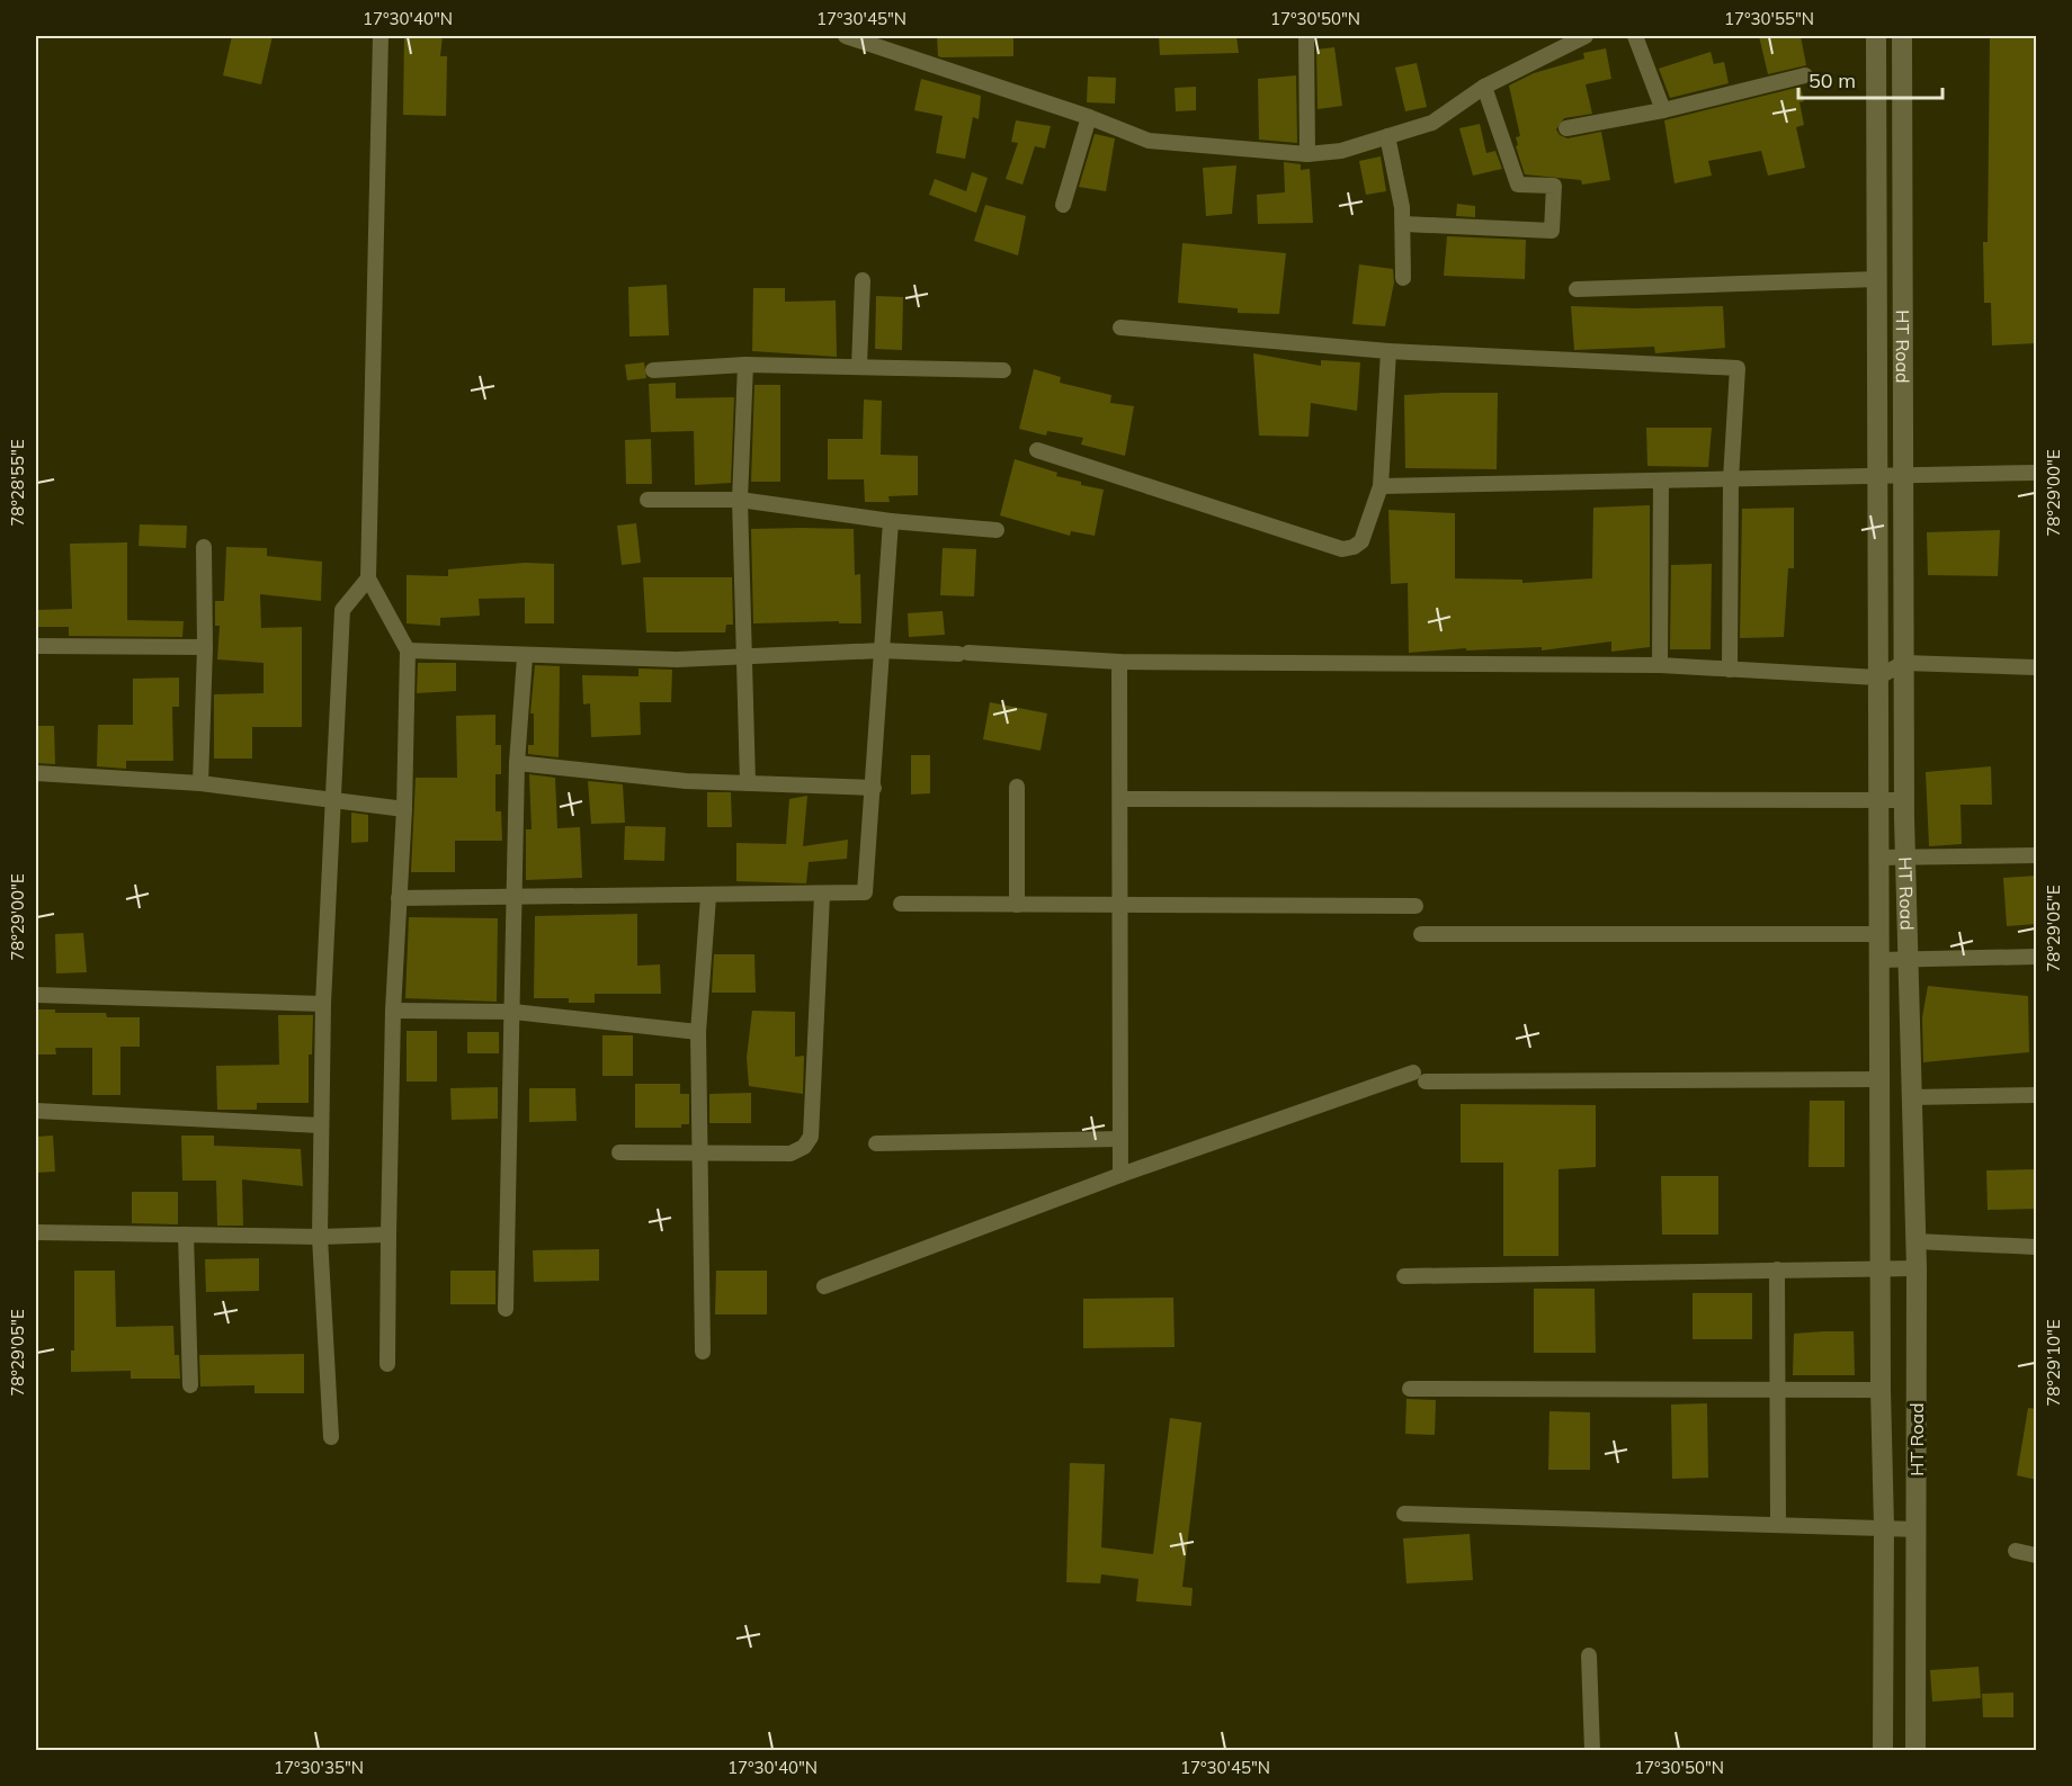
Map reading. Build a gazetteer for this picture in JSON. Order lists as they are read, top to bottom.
{
  "streets": {
    "street": ["HT Road"]
  },
  "scale_bar": "50 m",
  "coordinates": [
    "17°30'40\"N",
    "17°30'45\"N",
    "17°30'50\"N",
    "17°30'55\"N",
    "78°28'55\"E",
    "78°29'00\"E",
    "78°29'05\"E",
    "78°29'10\"E",
    "17°30'35\"N"
  ]
}
